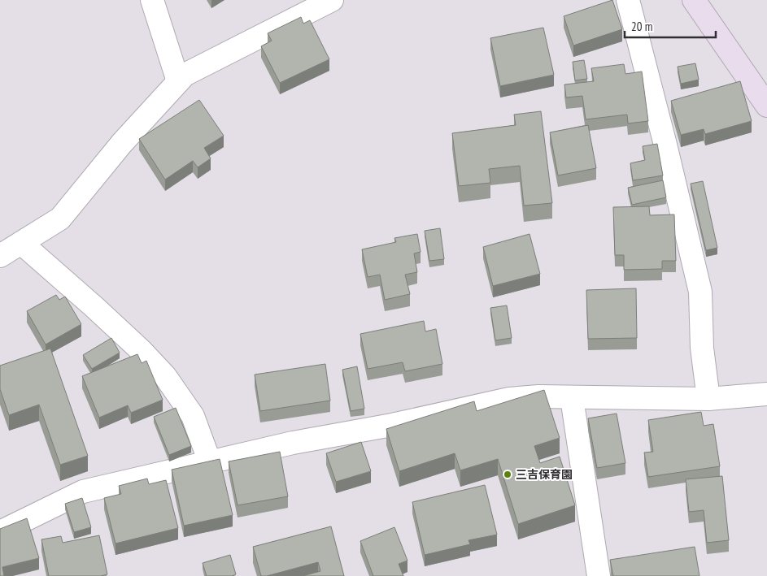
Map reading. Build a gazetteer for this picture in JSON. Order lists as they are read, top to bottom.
{
  "places": ["三吉保育園"],
  "scale_bar": "20 m"
}
